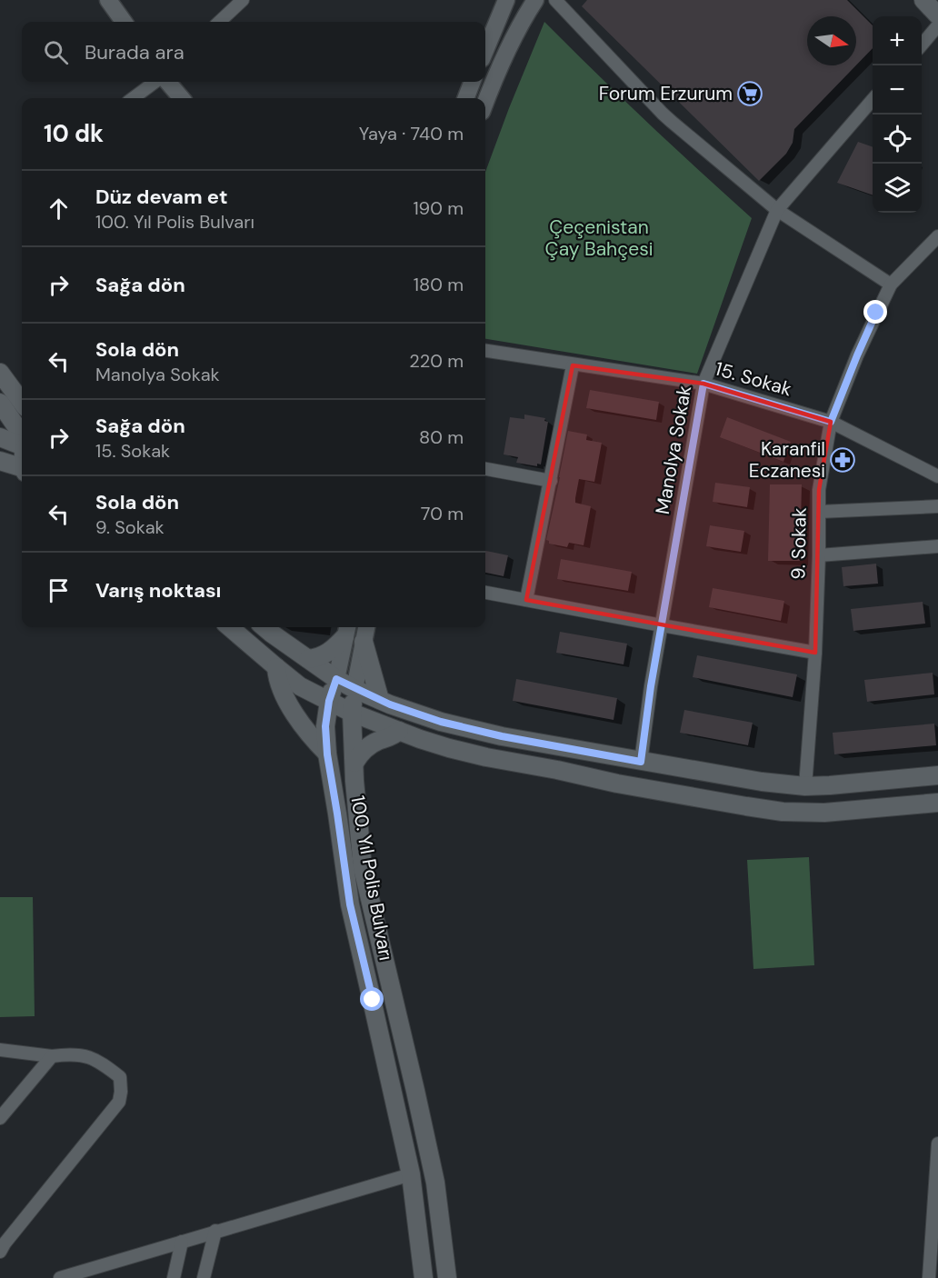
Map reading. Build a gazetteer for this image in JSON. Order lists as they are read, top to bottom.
{
  "streets": {
    "main road": ["100. Yıl Polis Bulvarı"],
    "street": ["15. Sokak", "Manolya Sokak", "9. Sokak"]
  },
  "crossings": [
    ["15. Sokak", "Manolya Sokak"],
    ["15. Sokak", "9. Sokak"]
  ],
  "parks": ["Çeçenistan Çay Bahçesi"],
  "places": {
    "supermarket": ["Forum Erzurum"],
    "pharmacy": ["Karanfil Eczanesi"]
  },
  "north": "right",
  "page": {
    "map_buttons": ["+", "−"],
    "search": "Burada ara",
    "heading": ["10 dk", "Yaya · 740 m"],
    "list": [
      ["Düz devam et", "100. Yıl Polis Bulvarı", "190 m"],
      ["Sağa dön", "180 m"],
      ["Sola dön", "Manolya Sokak", "220 m"],
      ["Sağa dön", "15. Sokak", "80 m"],
      ["Sola dön", "9. Sokak", "70 m"],
      "Varış noktası"
    ]
  }
}
